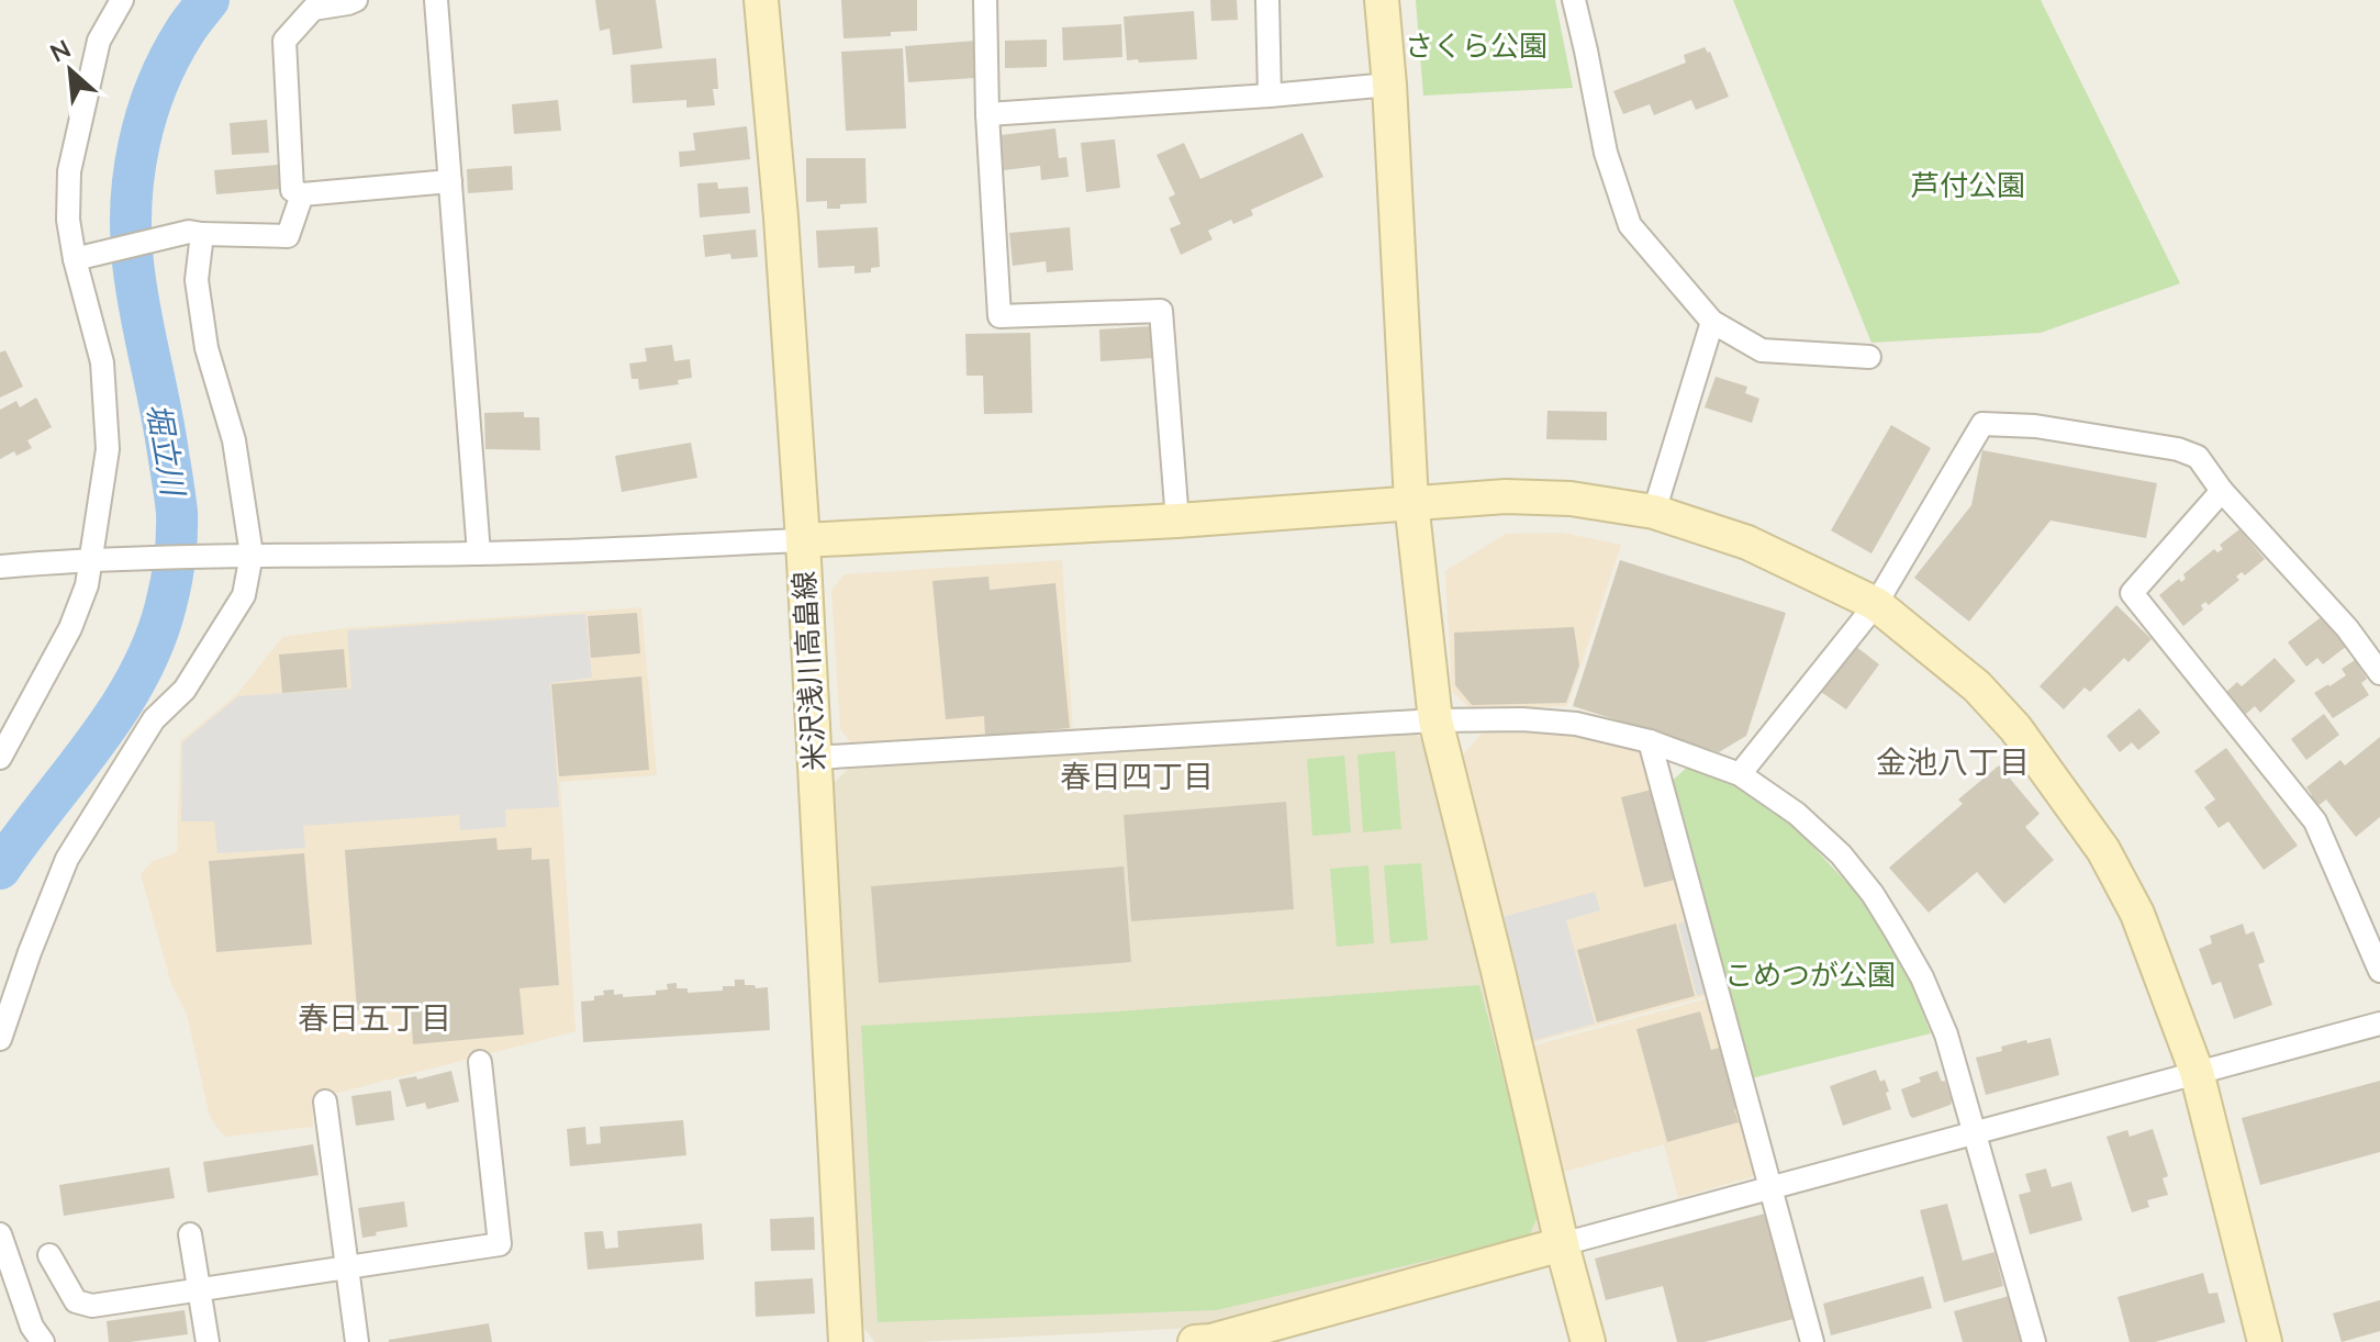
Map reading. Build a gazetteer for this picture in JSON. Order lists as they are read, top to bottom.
{
  "streets": {
    "street": ["米沢浅川高畠線"]
  },
  "districts": ["金池八丁目", "春日四丁目", "春日五丁目"],
  "water": ["堀立川"],
  "parks": ["さくら公園", "芦付公園", "こめつが公園"],
  "north": "top left"
}
